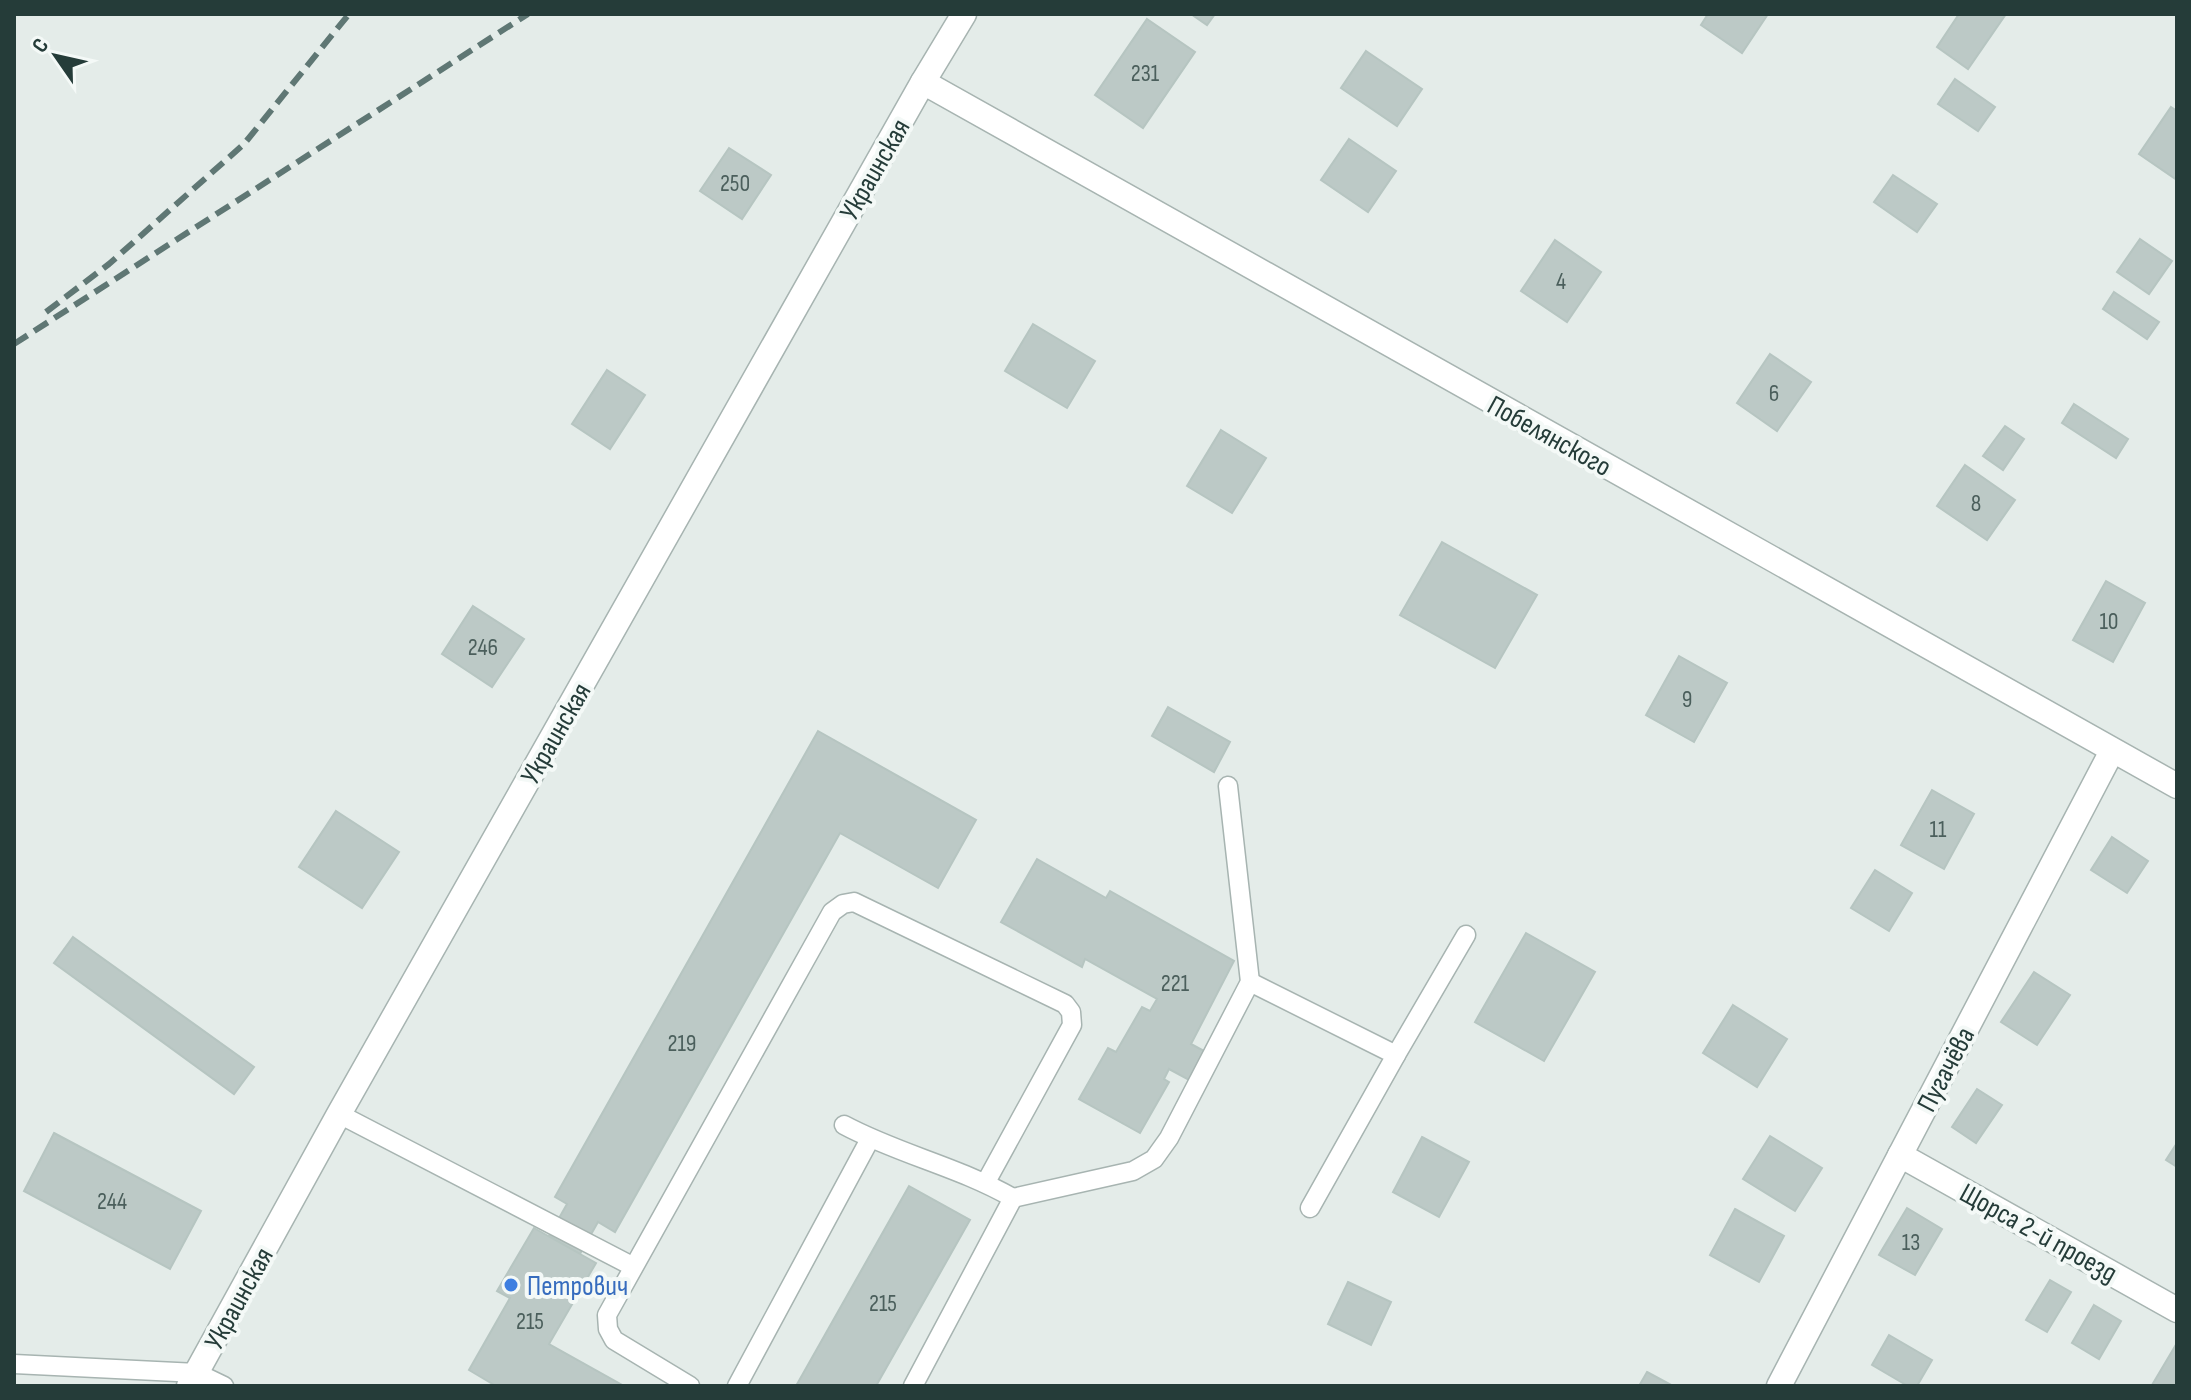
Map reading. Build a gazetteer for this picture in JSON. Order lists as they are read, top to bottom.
{
  "streets": {
    "street": [
      "Украинская",
      "Побелянского",
      "Пугачёва",
      "Щорса 2-й проезд"
    ]
  },
  "crossings": [
    ["Украинская", "Побелянского"],
    ["Побелянского", "Пугачёва"],
    ["Пугачёва", "Щорса 2-й проезд"]
  ],
  "places": ["Петрович"],
  "house_numbers": [
    "231",
    "250",
    "4",
    "6",
    "8",
    "10",
    "246",
    "9",
    "11",
    "221",
    "219",
    "244",
    "13",
    "215",
    "215"
  ],
  "north": "top left"
}
